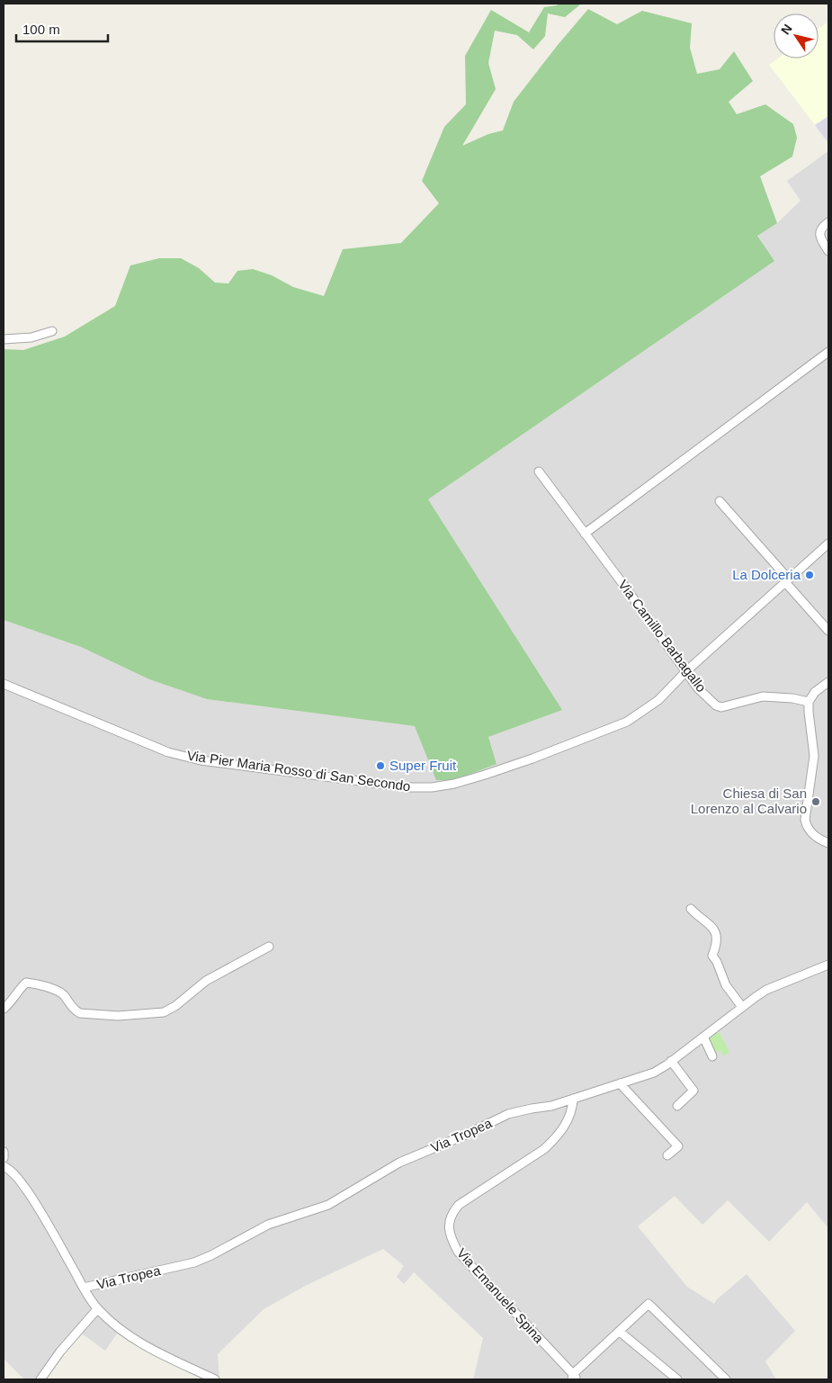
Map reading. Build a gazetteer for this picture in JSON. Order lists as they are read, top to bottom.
{
  "streets": {
    "street": [
      "Via Camillo Barbagallo",
      "Via Pier Maria Rosso di San Secondo",
      "Via Tropea",
      "Via Emanuele Spina"
    ]
  },
  "crossings": [
    ["Via Camillo Barbagallo", "Via Pier Maria Rosso di San Secondo"],
    ["Via Tropea", "Via Emanuele Spina"]
  ],
  "places": ["La Dolceria", "Super Fruit", "Chiesa di San Lorenzo al Calvario"],
  "scale_bar": "100 m",
  "north": "top left"
}
